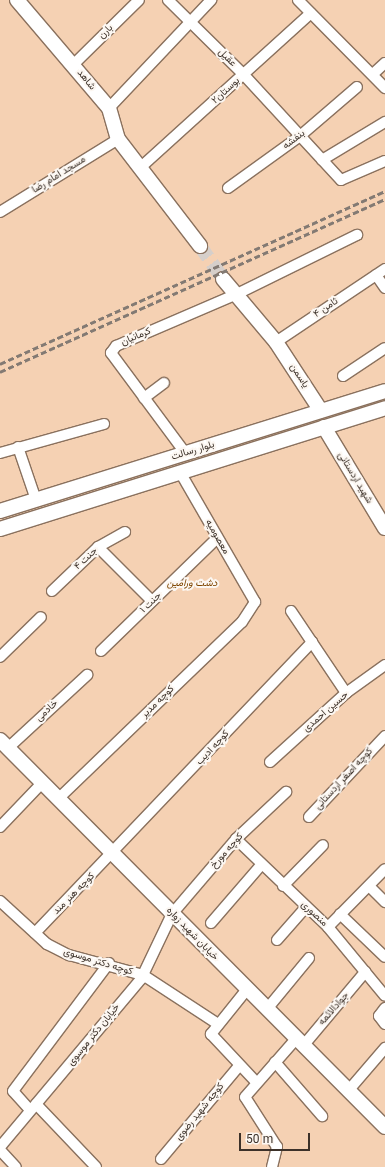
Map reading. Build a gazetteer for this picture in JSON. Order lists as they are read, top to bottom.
{
  "streets": {
    "street": [
      "بارن",
      "عقیل",
      "شاهد",
      "بوستان۲",
      "بنفشه",
      "مسجد امام رضا",
      "ثامن ۴",
      "کرمانیان",
      "یاسمن",
      "بلوار رسالت",
      "شهید اردستانی",
      "معصومیه",
      "جنت ۴",
      "جنت ۱",
      "کوچه مدیر",
      "خادمی",
      "حسین احمدی",
      "کوچه ادیب",
      "کوچه اصغر اردستانی",
      "کوچه مورخ",
      "کوچه هنر مند",
      "منصوری",
      "خیابان شهید زواره",
      "کوچه دکتر موسوی",
      "جوادالائمه",
      "خیابان دکتر موسوی",
      "کوچه شهید رضوی"
    ]
  },
  "crossings": [
    ["بارن", "شاهد"],
    ["عقیل", "بوستان۲"],
    ["عقیل", "بنفشه"],
    ["شاهد", "بوستان۲"],
    ["شاهد", "مسجد امام رضا"],
    ["ثامن ۴", "یاسمن"],
    ["کرمانیان", "یاسمن"],
    ["کرمانیان", "بلوار رسالت"],
    ["یاسمن", "بلوار رسالت"],
    ["بلوار رسالت", "شهید اردستانی"],
    ["بلوار رسالت", "معصومیه"],
    ["معصومیه", "جنت ۱"],
    ["معصومیه", "کوچه مدیر"],
    ["کوچه مدیر", "خیابان شهید زواره"],
    ["خادمی", "خیابان شهید زواره"],
    ["کوچه ادیب", "کوچه هنر مند"],
    ["کوچه ادیب", "خیابان شهید زواره"],
    ["کوچه مورخ", "منصوری"],
    ["کوچه مورخ", "خیابان شهید زواره"],
    ["کوچه مورخ", "خیابان دکتر موسوی"],
    ["کوچه هنر مند", "خیابان شهید زواره"],
    ["کوچه هنر مند", "کوچه دکتر موسوی"],
    ["منصوری", "جوادالائمه"],
    ["خیابان شهید زواره", "جوادالائمه"],
    ["خیابان شهید زواره", "خیابان دکتر موسوی"],
    ["کوچه دکتر موسوی", "خیابان دکتر موسوی"]
  ],
  "parks": ["دشت ورامین"],
  "scale_bar": "50 m"
}
